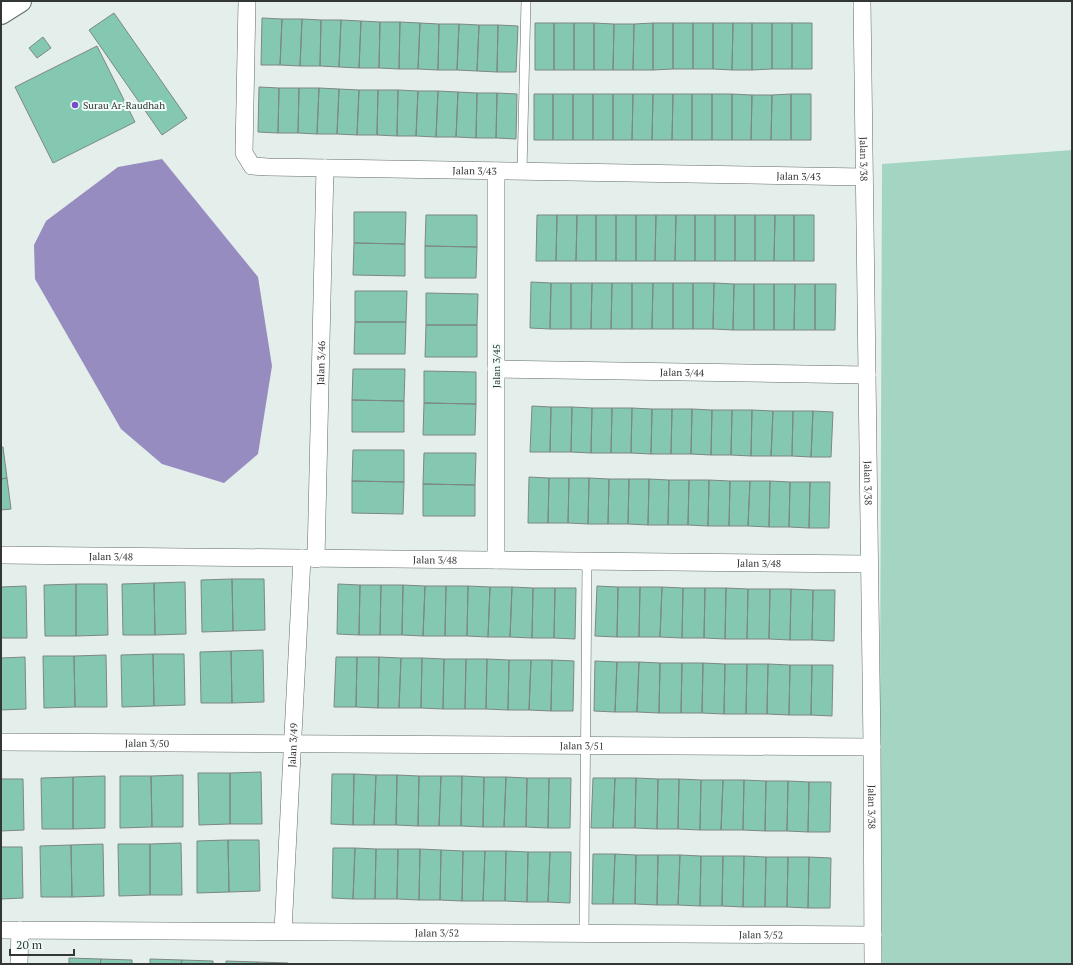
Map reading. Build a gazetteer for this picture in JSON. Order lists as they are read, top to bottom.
{
  "streets": {
    "street": [
      "Jalan 3/38",
      "Jalan 3/43",
      "Jalan 3/46",
      "Jalan 3/45",
      "Jalan 3/44",
      "Jalan 3/48",
      "Jalan 3/50",
      "Jalan 3/49",
      "Jalan 3/51",
      "Jalan 3/52"
    ]
  },
  "crossings": [
    ["Jalan 3/38", "Jalan 3/43"],
    ["Jalan 3/38", "Jalan 3/44"],
    ["Jalan 3/38", "Jalan 3/48"],
    ["Jalan 3/38", "Jalan 3/51"],
    ["Jalan 3/38", "Jalan 3/52"],
    ["Jalan 3/43", "Jalan 3/46"],
    ["Jalan 3/43", "Jalan 3/45"],
    ["Jalan 3/46", "Jalan 3/48"],
    ["Jalan 3/46", "Jalan 3/49"],
    ["Jalan 3/45", "Jalan 3/44"],
    ["Jalan 3/45", "Jalan 3/48"],
    ["Jalan 3/48", "Jalan 3/49"],
    ["Jalan 3/50", "Jalan 3/49"],
    ["Jalan 3/50", "Jalan 3/51"],
    ["Jalan 3/49", "Jalan 3/51"],
    ["Jalan 3/49", "Jalan 3/52"]
  ],
  "places": ["Surau Ar-Raudhah"],
  "scale_bar": "20 m"
}
